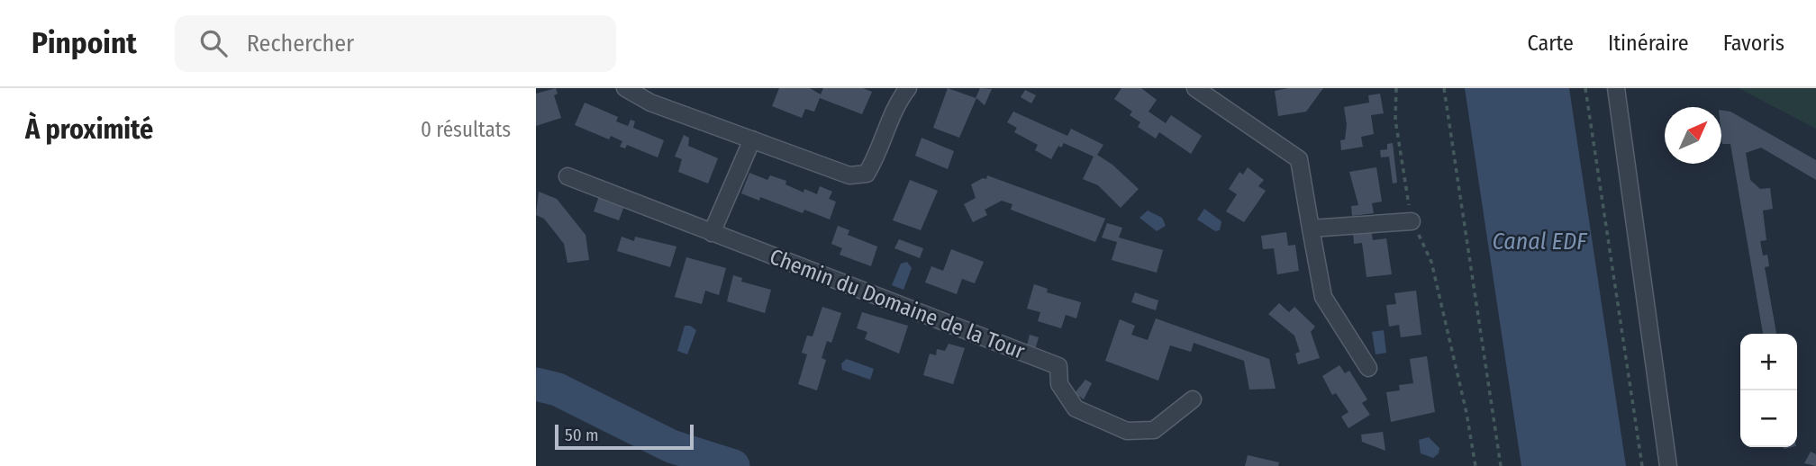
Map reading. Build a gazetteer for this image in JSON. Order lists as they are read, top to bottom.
{
  "streets": {
    "street": ["Chemin du Domaine de la Tour"]
  },
  "water": ["Canal EDF"],
  "scale_bar": "50 m",
  "north": "top right",
  "page": {
    "header": "Pinpoint",
    "search": "Rechercher",
    "nav": ["Carte", "Itinéraire", "Favoris"],
    "heading": ["À proximité", "0 résultats"],
    "map_buttons": ["+", "−"],
    "scale": "50 m"
  }
}
